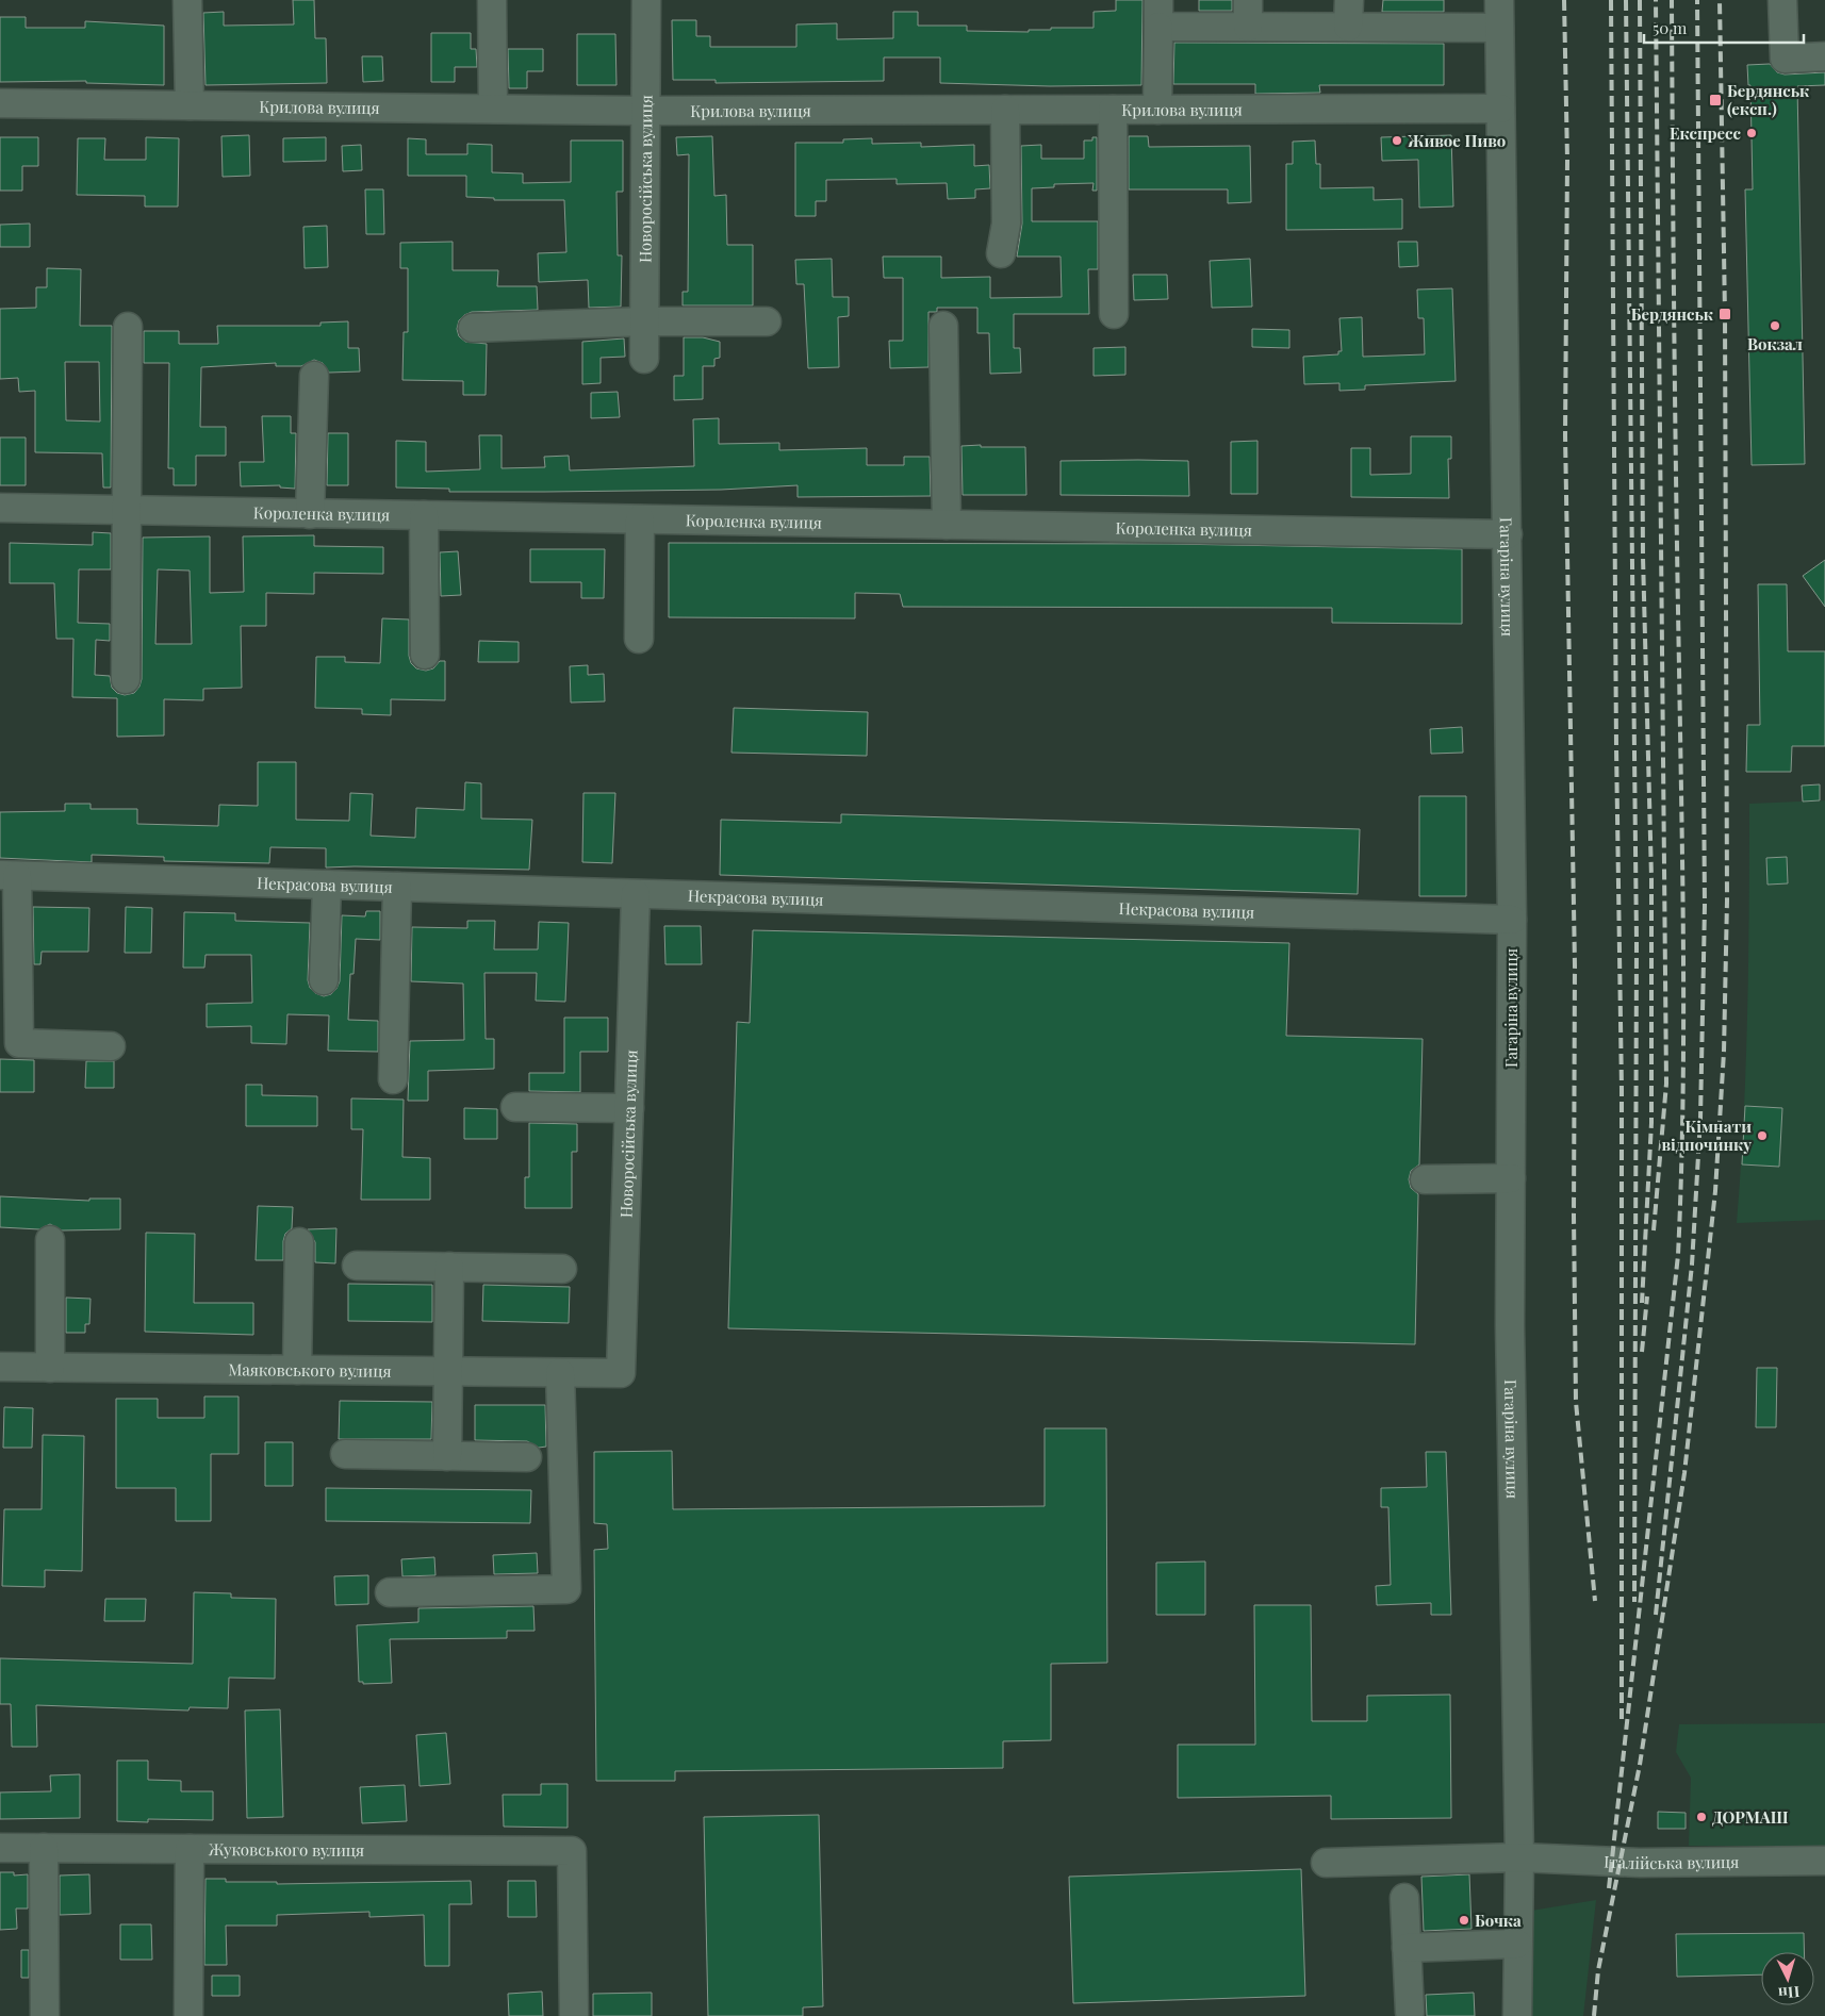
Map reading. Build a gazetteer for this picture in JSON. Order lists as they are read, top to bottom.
{
  "streets": {
    "street": [
      "Крилова вулиця",
      "Новоросійська вулиця",
      "Короленка вулиця",
      "Гагаріна вулиця",
      "Некрасова вулиця",
      "Маяковського вулиця",
      "Жуковського вулиця",
      "Італійська вулиця"
    ]
  },
  "crossings": [
    ["Крилова вулиця", "Новоросійська вулиця"],
    ["Крилова вулиця", "Гагаріна вулиця"],
    ["Новоросійська вулиця", "Некрасова вулиця"],
    ["Новоросійська вулиця", "Маяковського вулиця"],
    ["Короленка вулиця", "Гагаріна вулиця"],
    ["Гагаріна вулиця", "Некрасова вулиця"],
    ["Гагаріна вулиця", "Італійська вулиця"]
  ],
  "places": {
    "transit": ["Бердянськ (експ.)", "Бердянськ"],
    "other": [
      "Експресс",
      "Живое Пиво",
      "Вокзал",
      "Кімнати відпочинку",
      "ДОРМАШ",
      "Бочка"
    ]
  },
  "scale_bar": "50 m",
  "north": "bottom"
}
